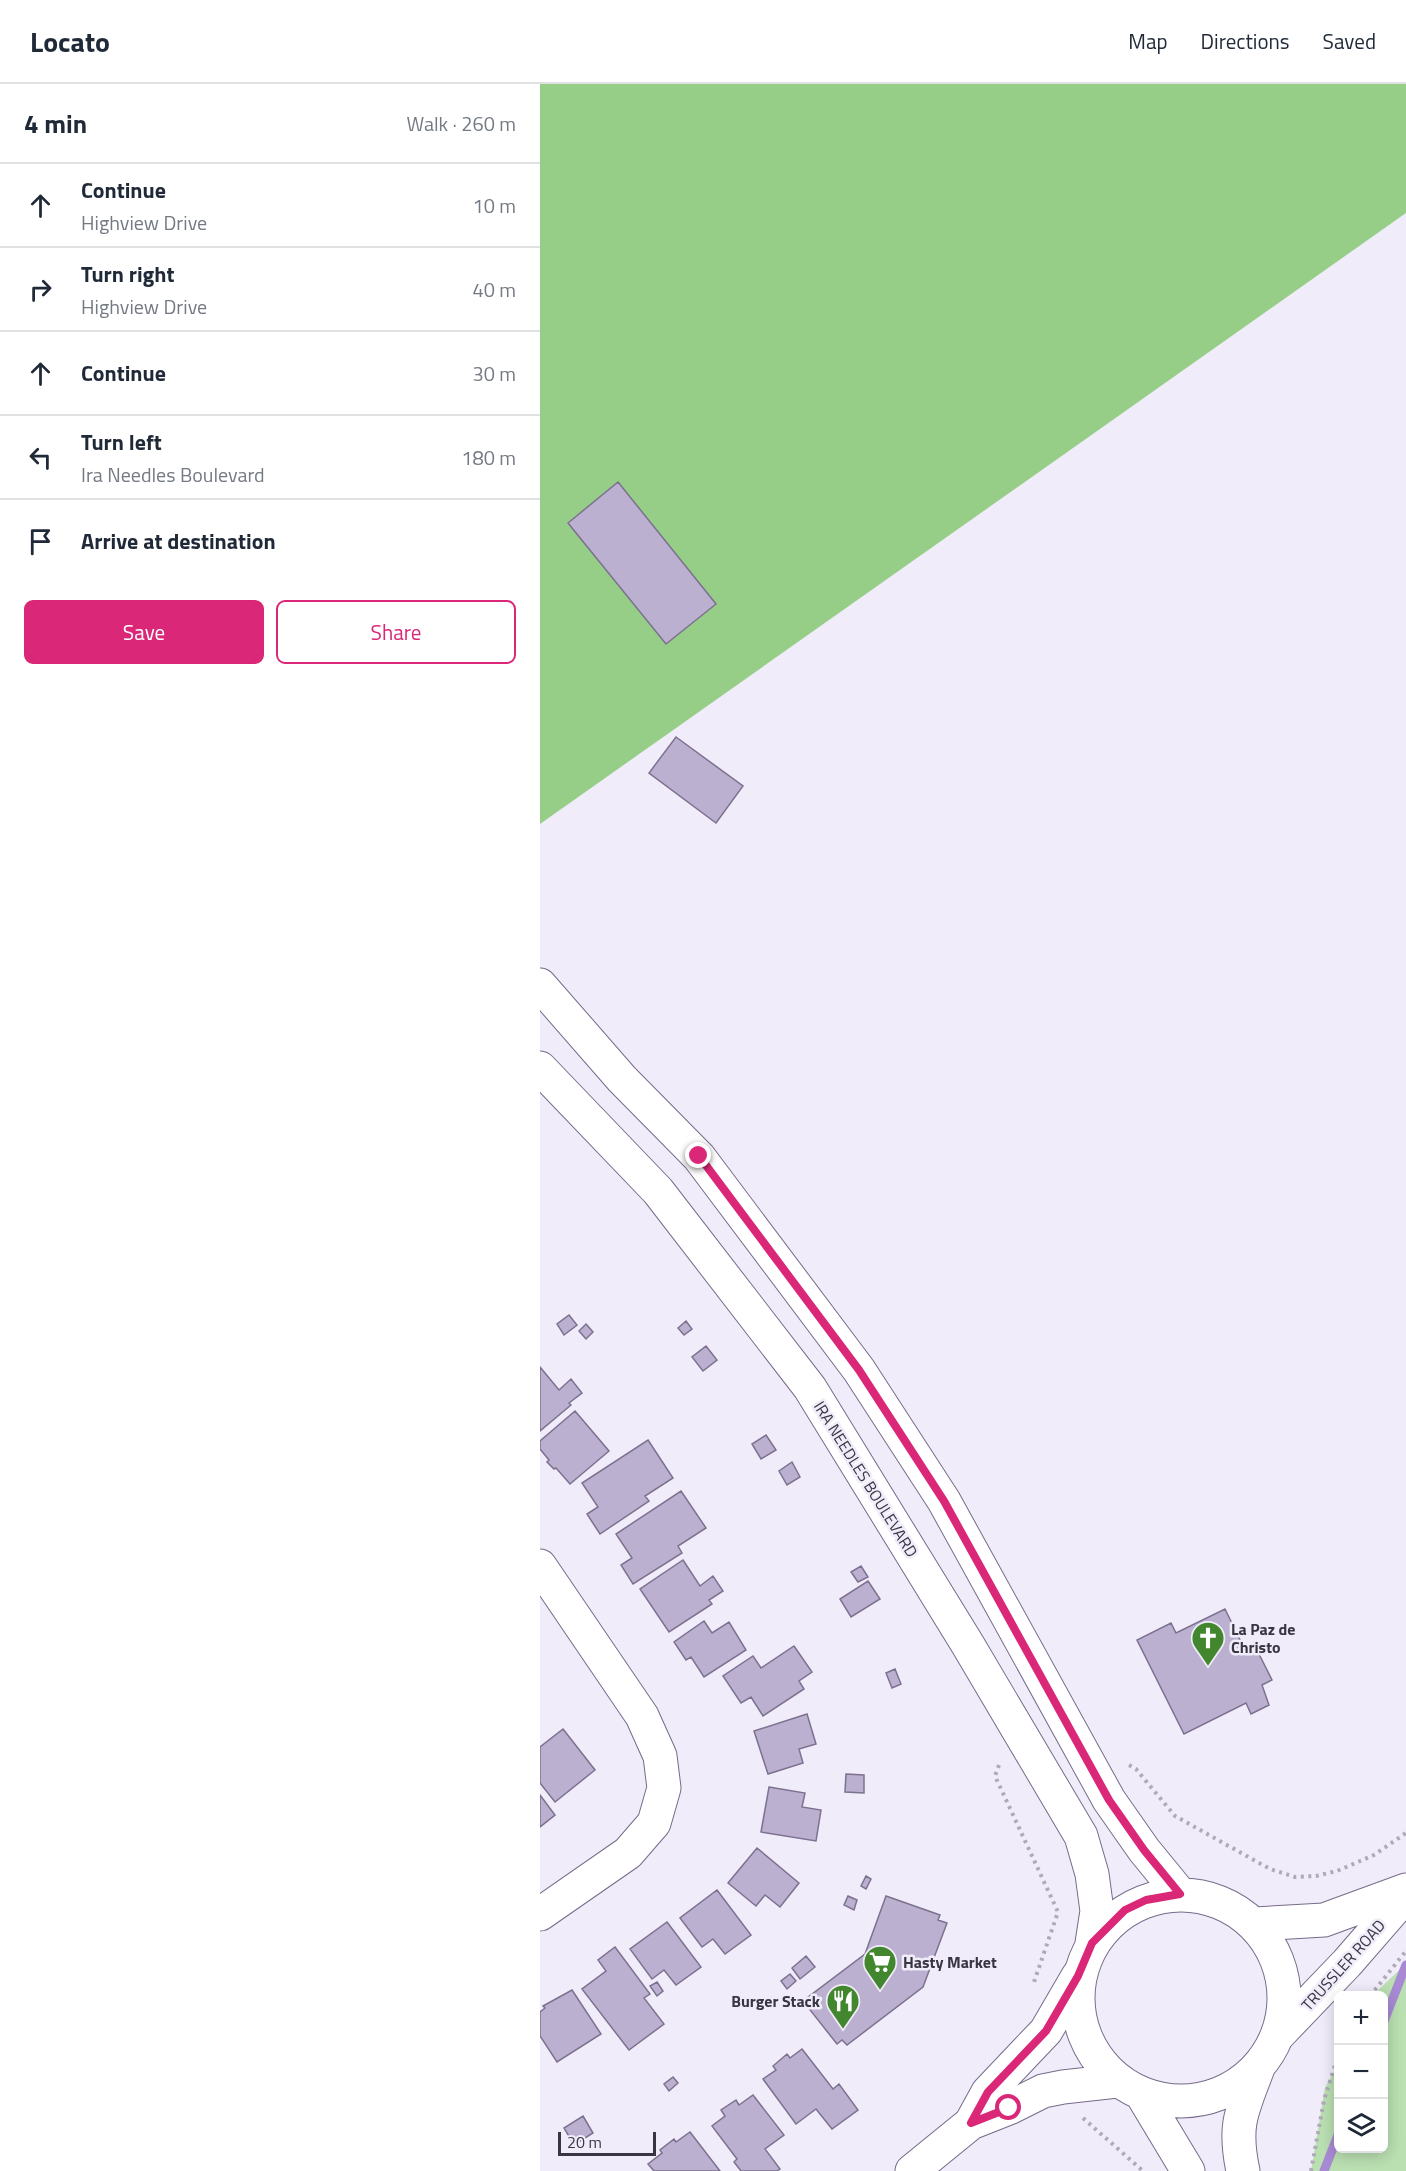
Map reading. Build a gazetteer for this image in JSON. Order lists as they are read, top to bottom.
{
  "streets": {
    "main road": ["IRA NEEDLES BOULEVARD", "TRUSSLER ROAD"]
  },
  "crossings": [
    ["IRA NEEDLES BOULEVARD", "TRUSSLER ROAD"]
  ],
  "places": {
    "church": ["La Paz de Christo"],
    "supermarket": ["Hasty Market"],
    "restaurant": ["Burger Stack"]
  },
  "scale_bar": "20 m",
  "page": {
    "header": "Locato",
    "nav": ["Map", "Directions", "Saved"],
    "heading": ["4 min", "Walk · 260 m"],
    "list": [
      ["Continue", "Highview Drive", "10 m"],
      ["Turn right", "Highview Drive", "40 m"],
      ["Continue", "30 m"],
      ["Turn left", "Ira Needles Boulevard", "180 m"],
      "Arrive at destination"
    ],
    "buttons": ["Save", "Share"],
    "map_buttons": ["+", "−"],
    "scale": "20 m"
  }
}
